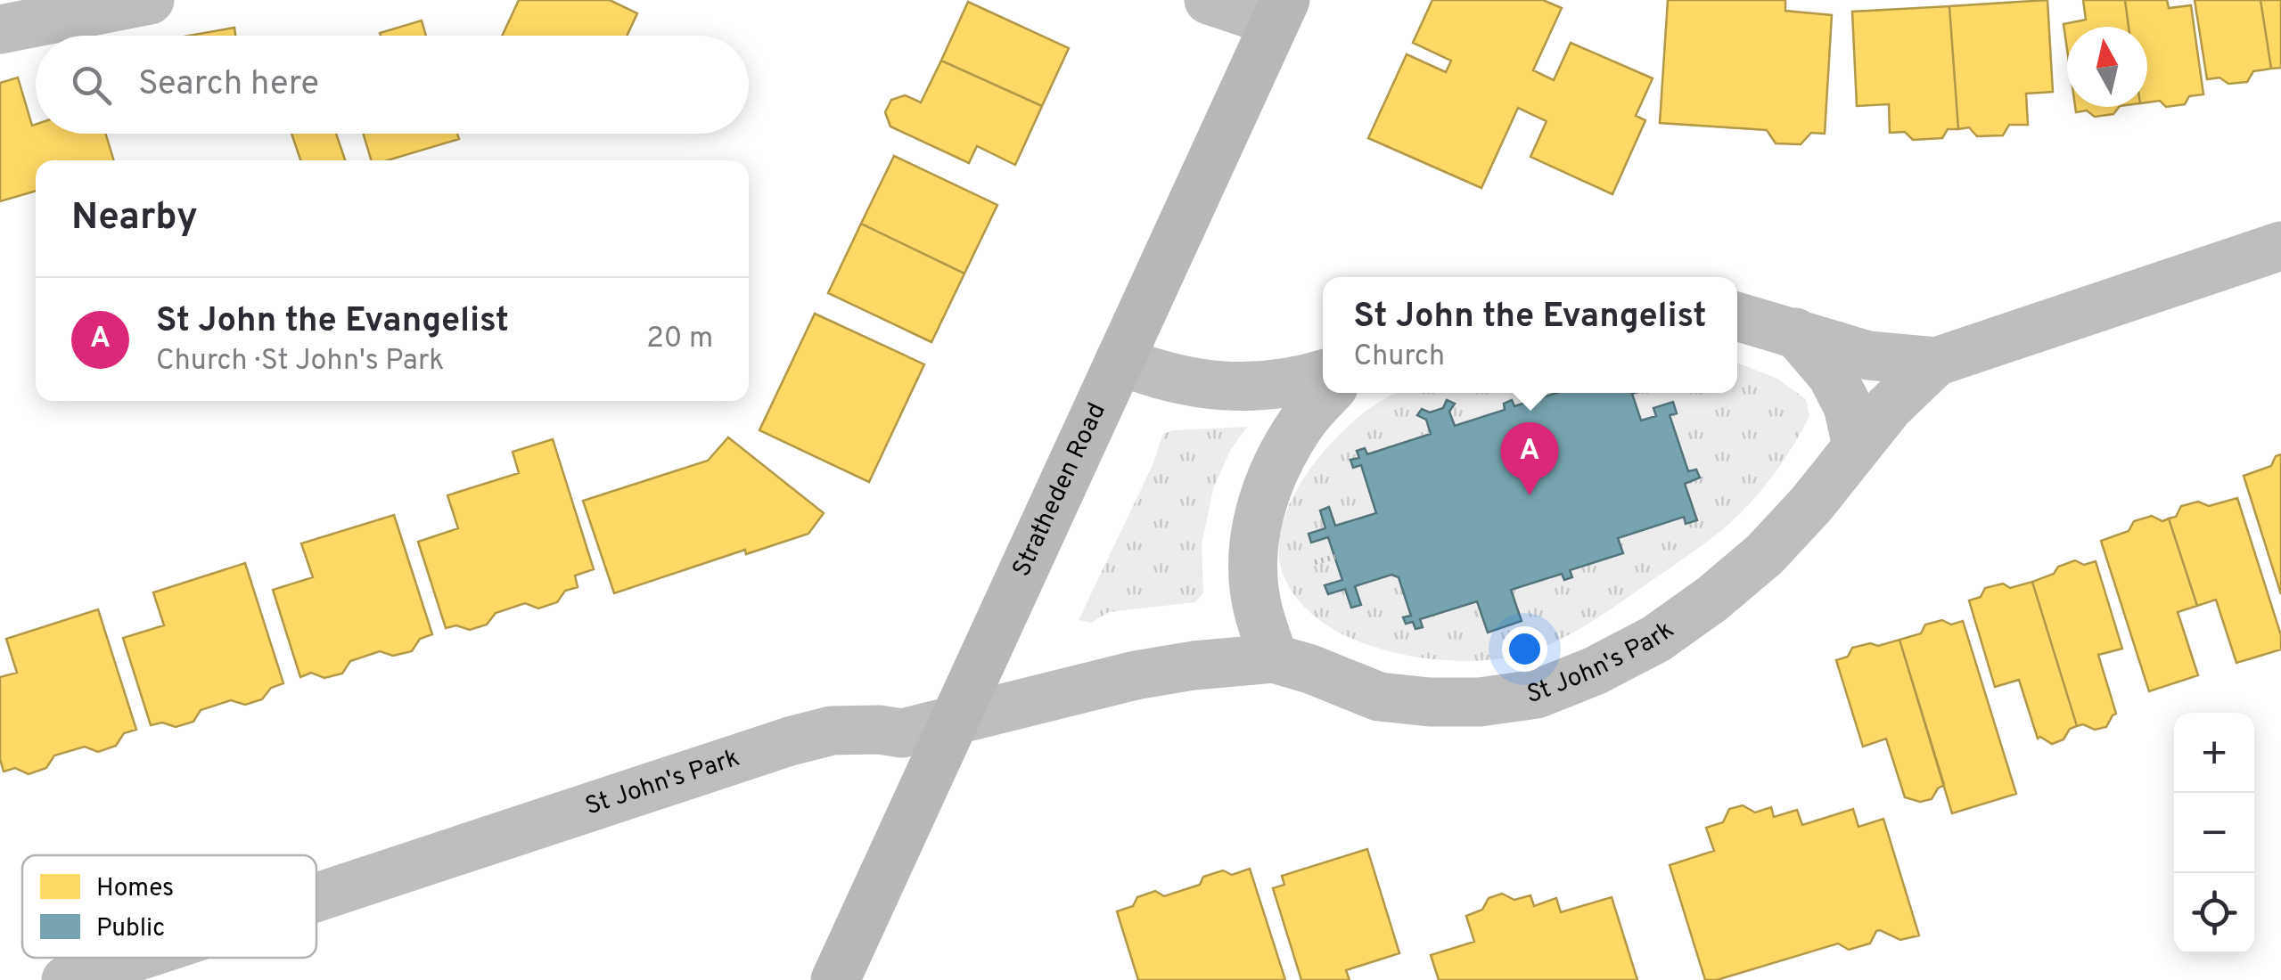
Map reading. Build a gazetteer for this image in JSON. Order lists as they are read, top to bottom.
{
  "streets": {
    "main road": ["Stratheden Road"],
    "street": ["St John's Park"]
  },
  "crossings": [
    ["Stratheden Road", "St John's Park"]
  ],
  "legend": ["Homes", "Public"],
  "north": "top",
  "page": {
    "search": "Search here",
    "heading": "Nearby",
    "list": [
      {
        "mark": "A",
        "name": "St John the Evangelist",
        "note": "Church · St John's Park",
        "value": "20 m"
      }
    ],
    "popup": ["St John the Evangelist", "Church"],
    "pins": "A",
    "map_buttons": ["+", "−"]
  }
}
